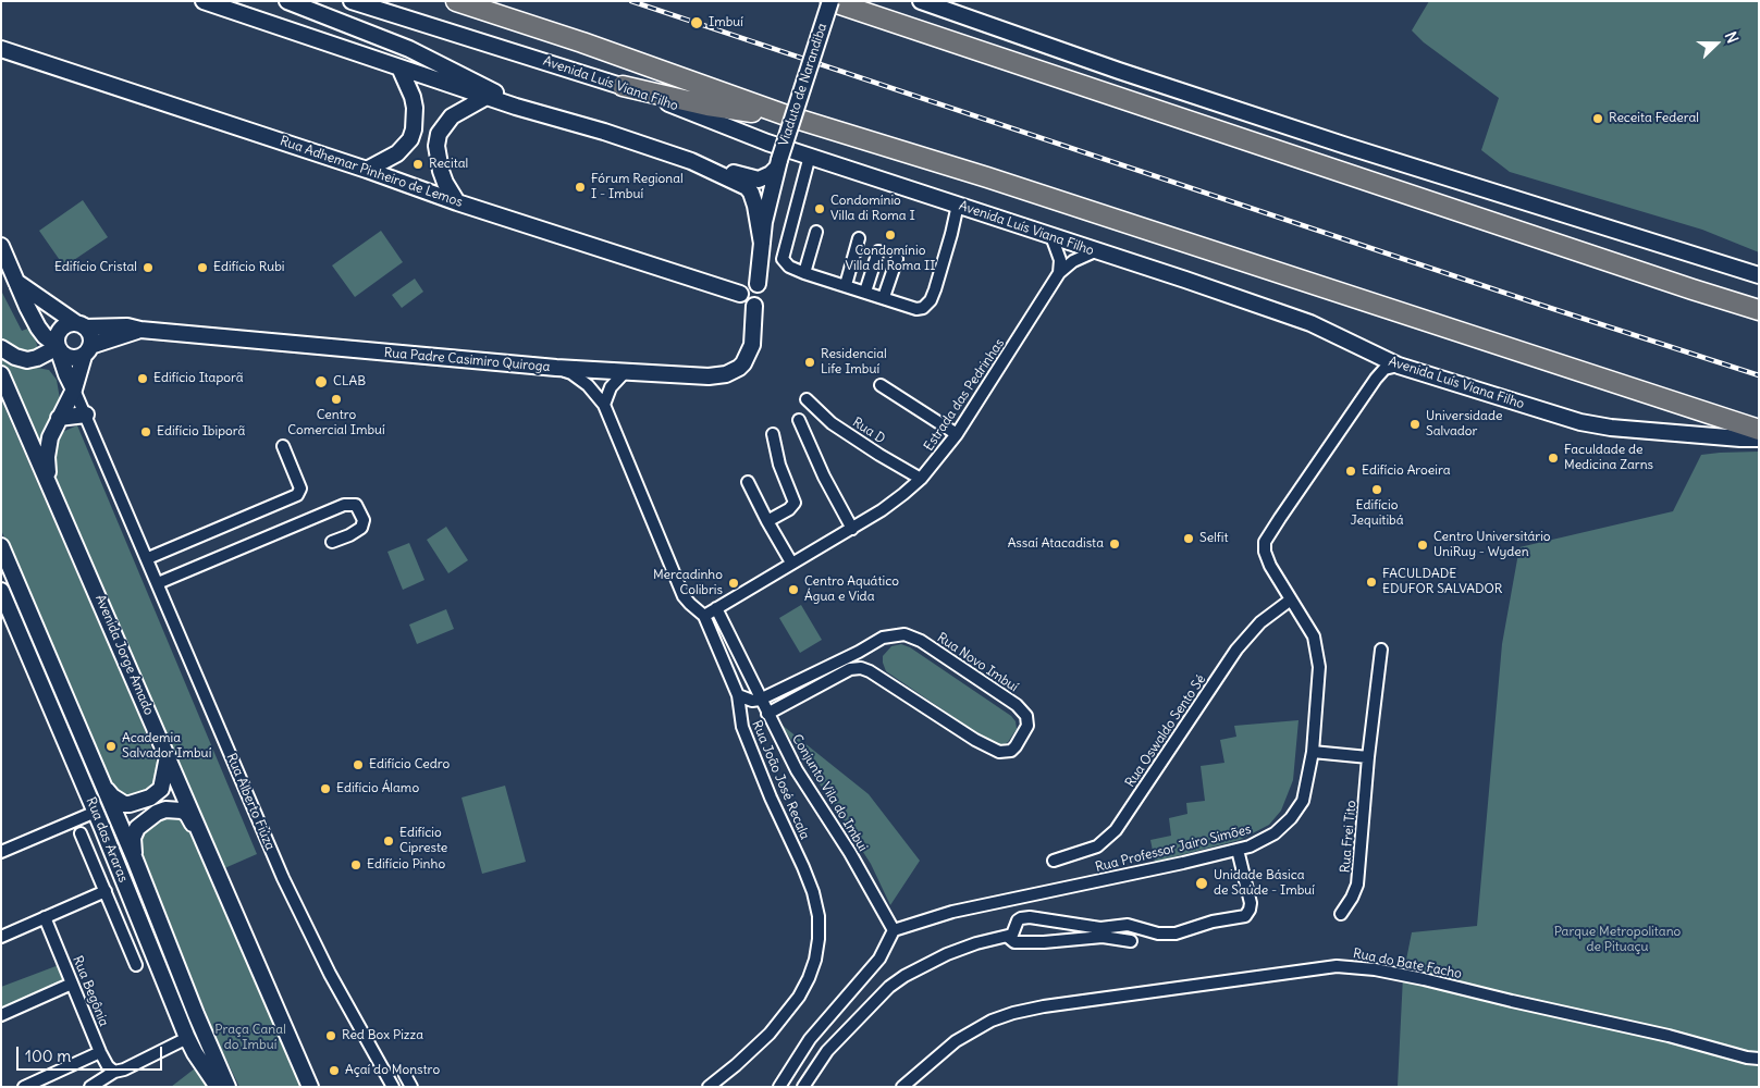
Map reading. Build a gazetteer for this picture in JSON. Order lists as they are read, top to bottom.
{
  "streets": {
    "main road": [
      "Avenida Luís Viana Filho",
      "Viaduto de Narandiba",
      "Rua Adhemar Pinheiro de Lemos",
      "Rua Padre Casimiro Quiroga",
      "Avenida Jorge Amado",
      "Rua Alberto Fiúza",
      "Rua das Araras"
    ],
    "street": [
      "Estrada das Pedrinhas",
      "Rua D",
      "Rua Novo Imbuí",
      "Rua Oswaldo Sento Sé",
      "Rua João José Recala",
      "Conjunto Vila do Imbui",
      "Rua Frei Tito",
      "Rua Professor Jairo Simões",
      "Rua do Bate Facho",
      "Rua Begônia"
    ]
  },
  "crossings": [
    ["Avenida Luís Viana Filho", "Estrada das Pedrinhas"],
    ["Avenida Luís Viana Filho", "Rua Professor Jairo Simões"],
    ["Viaduto de Narandiba", "Rua Padre Casimiro Quiroga"],
    ["Rua Adhemar Pinheiro de Lemos", "Rua Padre Casimiro Quiroga"],
    ["Rua Padre Casimiro Quiroga", "Rua João José Recala"],
    ["Rua Padre Casimiro Quiroga", "Rua Alberto Fiúza"],
    ["Estrada das Pedrinhas", "Rua D"],
    ["Estrada das Pedrinhas", "Rua João José Recala"],
    ["Estrada das Pedrinhas", "Conjunto Vila do Imbui"],
    ["Rua Novo Imbuí", "Conjunto Vila do Imbui"],
    ["Rua Oswaldo Sento Sé", "Rua Professor Jairo Simões"],
    ["Conjunto Vila do Imbui", "Rua Professor Jairo Simões"]
  ],
  "parks": ["Parque Metropolitano de Pituaçu", "Praça Canal do Imbuí"],
  "places": [
    "Imbuí",
    "Receita Federal",
    "Recital",
    "Fórum Regional I - Imbuí",
    "Condomínio Villa di Roma I",
    "Condomínio Villa di Roma II",
    "Edifício Cristal",
    "Edifício Rubi",
    "Residencial Life Imbuí",
    "Edifício Itaporã",
    "CLAB",
    "Centro Comercial Imbuí",
    "Universidade Salvador",
    "Edifício Ibiporã",
    "Faculdade de Medicina Zarns",
    "Edifício Aroeira",
    "Edifício Jequitibá",
    "Selfit",
    "Assaí Atacadista",
    "Centro Universitário UniRuy - Wyden",
    "FACULDADE EDUFOR SALVADOR",
    "Mercadinho Colibris",
    "Centro Aquático Água e Vida",
    "Academia Salvador Imbuí",
    "Edifício Cedro",
    "Edifício Álamo",
    "Edifício Cipreste",
    "Edifício Pinho",
    "Unidade Básica de Saúde - Imbuí",
    "Red Box Pizza",
    "Açaí do Monstro"
  ],
  "scale_bar": "100 m",
  "north": "right"
}
